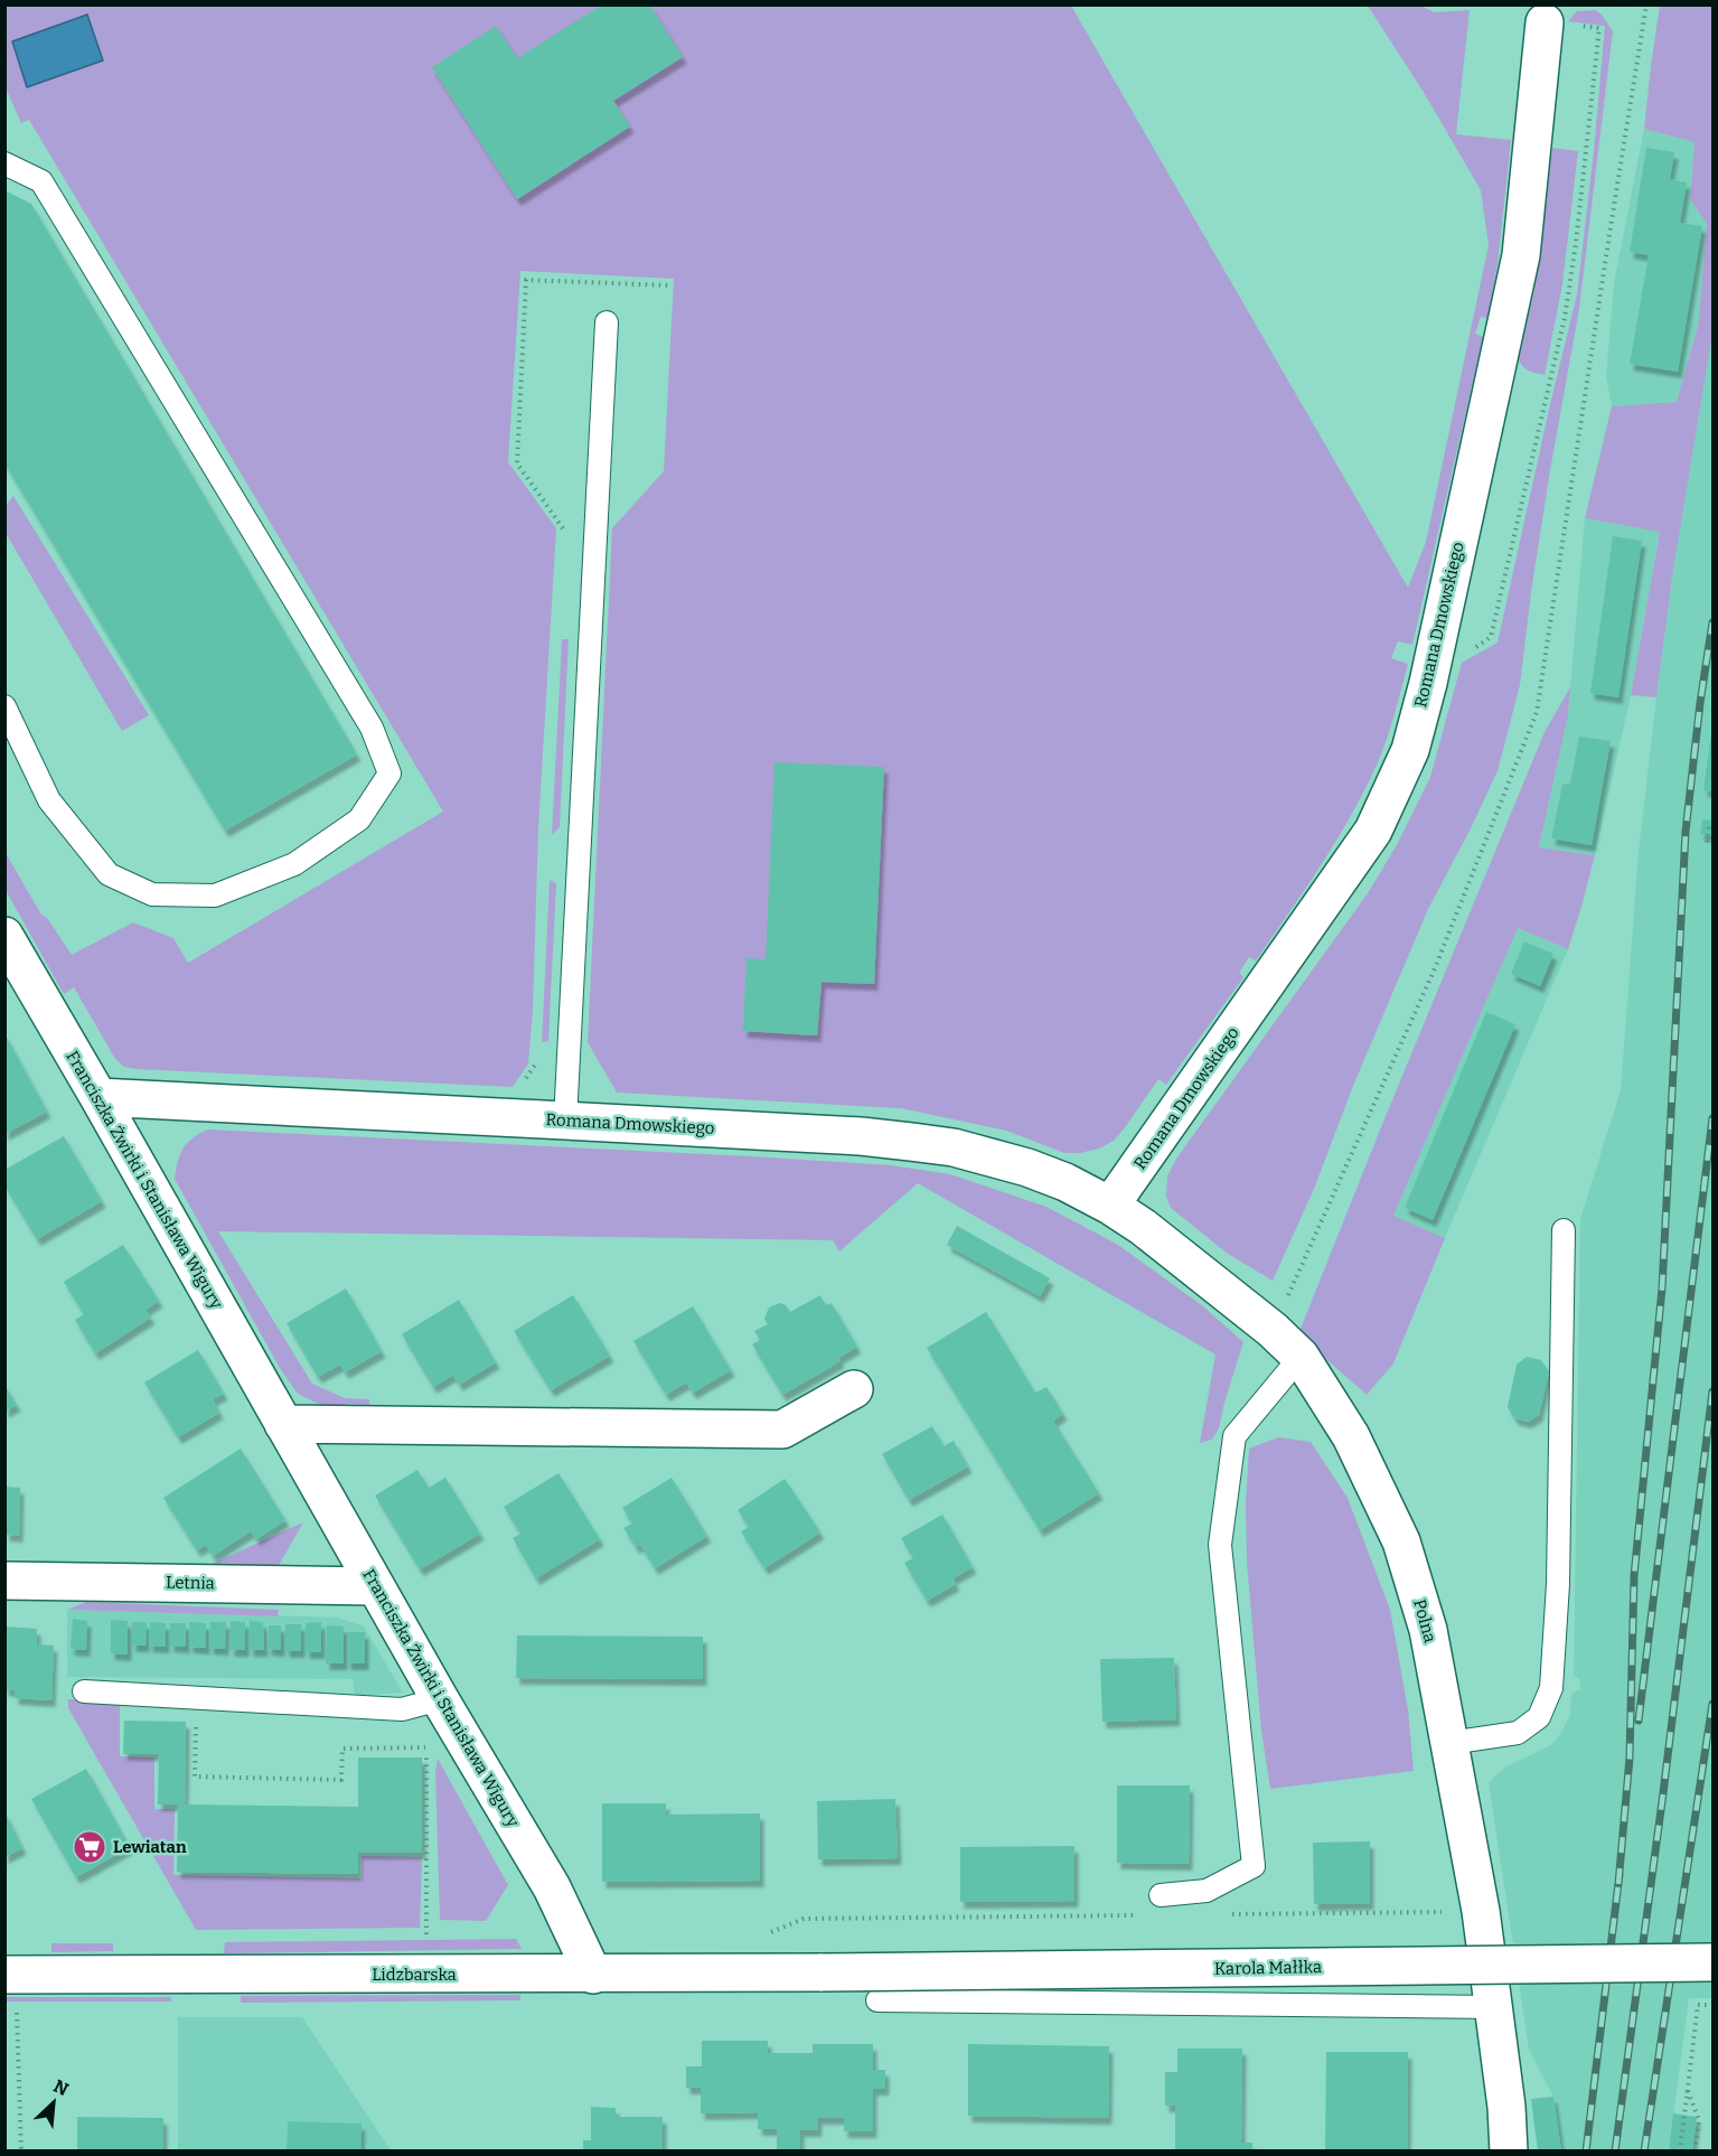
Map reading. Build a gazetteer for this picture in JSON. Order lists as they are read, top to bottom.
{
  "streets": {
    "street": [
      "Romana Dmowskiego",
      "Franciszka Żwirki i Stanisława Wigury",
      "Letnia",
      "Polna",
      "Karola Małłka",
      "Lidzbarska"
    ]
  },
  "crossings": [
    ["Romana Dmowskiego", "Franciszka Żwirki i Stanisława Wigury"],
    ["Romana Dmowskiego", "Polna"],
    ["Franciszka Żwirki i Stanisława Wigury", "Letnia"],
    ["Franciszka Żwirki i Stanisława Wigury", "Lidzbarska"],
    ["Karola Małłka", "Lidzbarska"]
  ],
  "places": {
    "supermarket": ["Lewiatan"]
  },
  "north": "top right"
}
